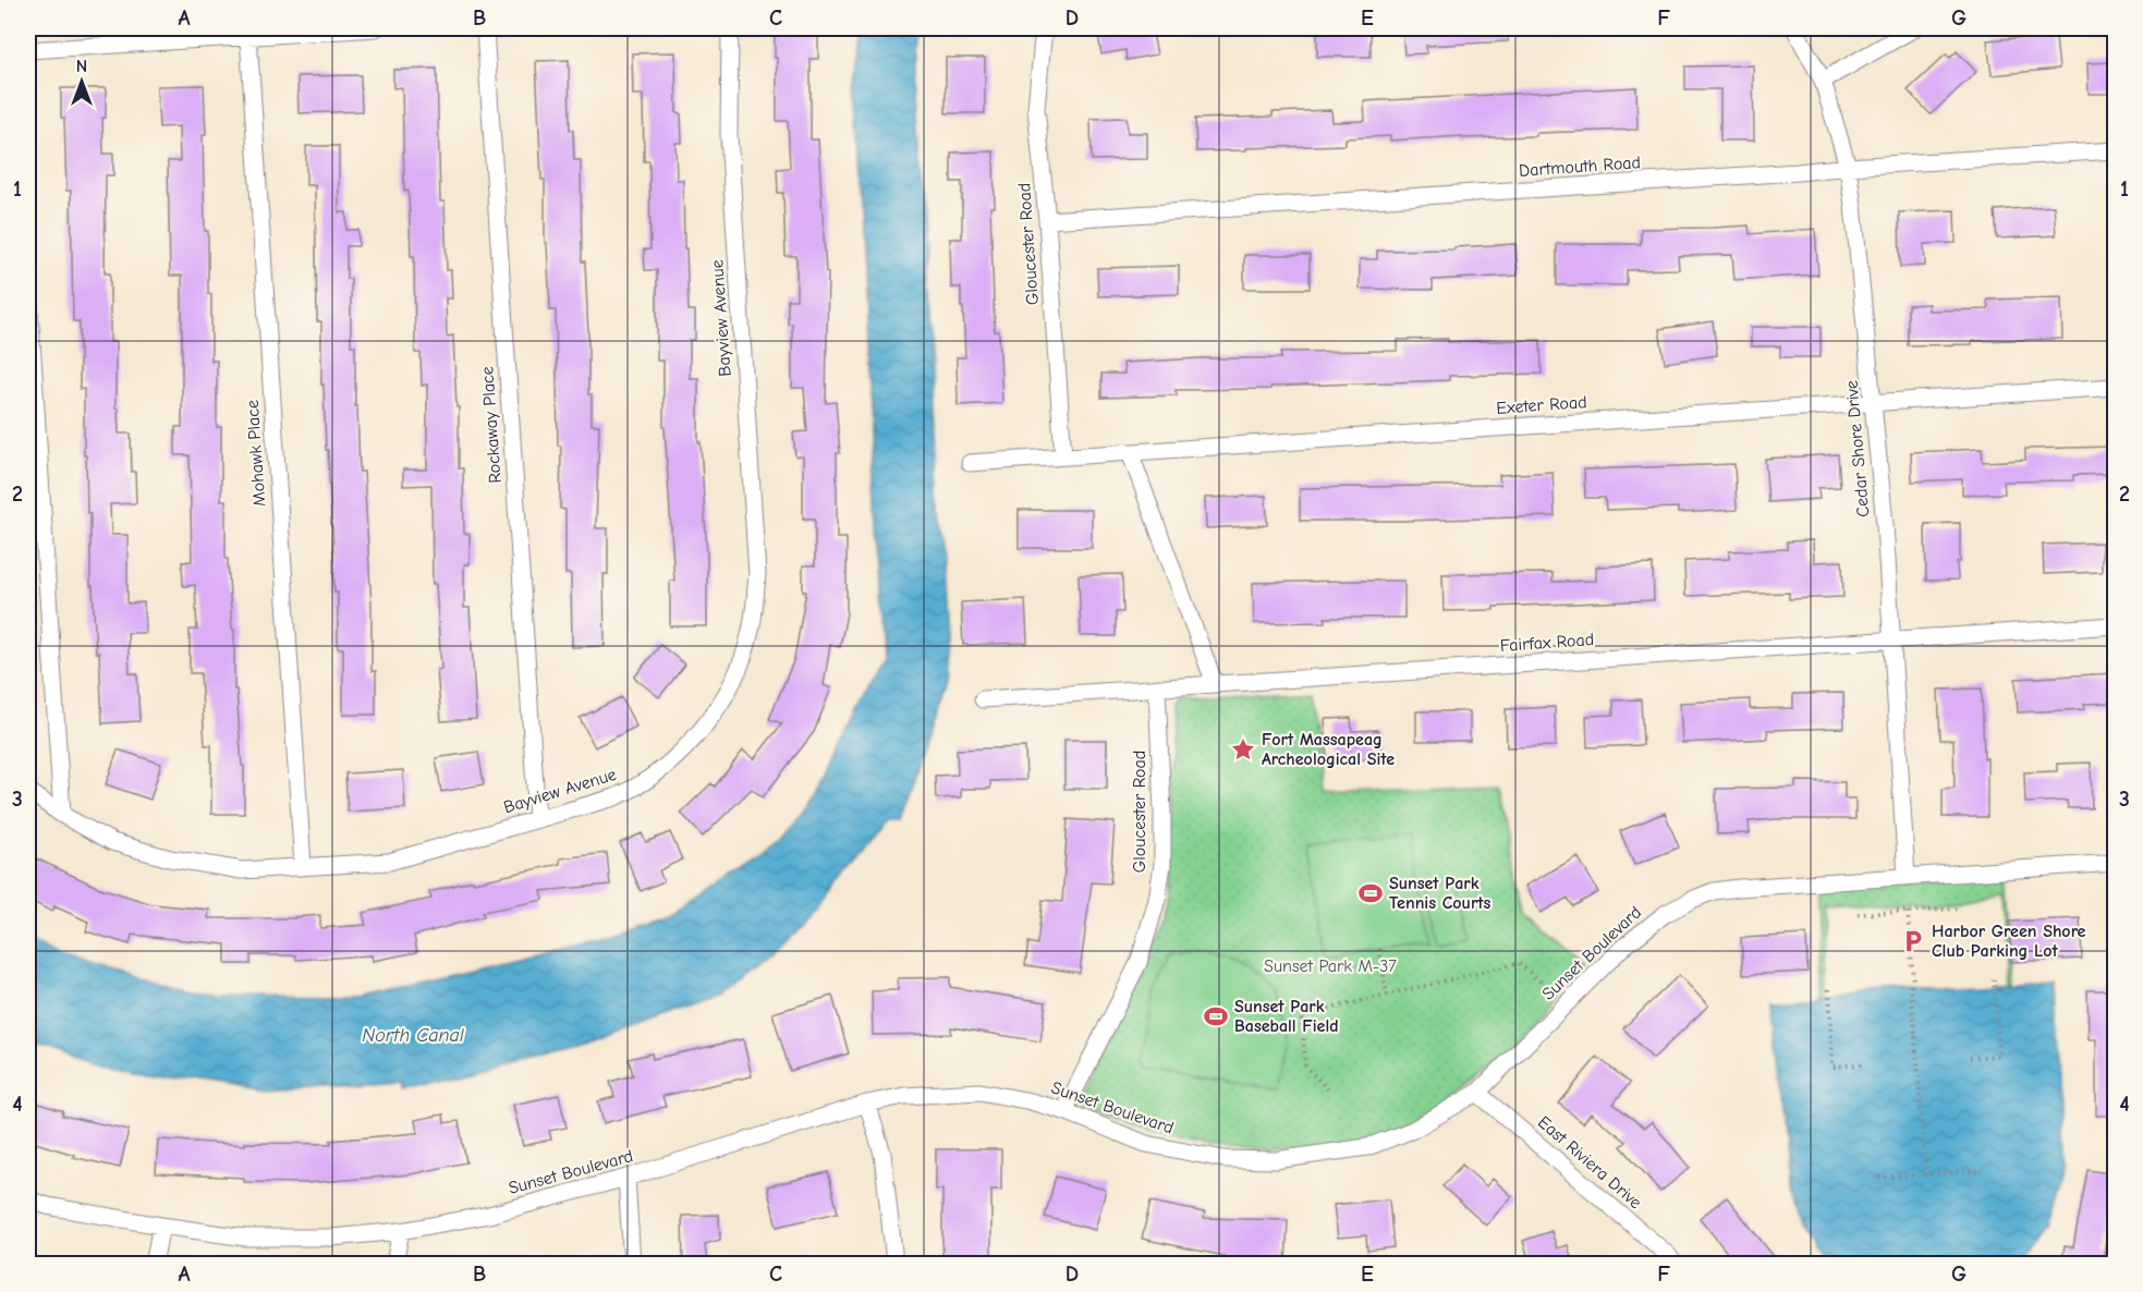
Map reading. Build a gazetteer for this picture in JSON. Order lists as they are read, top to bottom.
{
  "streets": {
    "street": [
      "Dartmouth Road",
      "Gloucester Road",
      "Bayview Avenue",
      "Exeter Road",
      "Rockaway Place",
      "Cedar Shore Drive",
      "Mohawk Place",
      "Fairfax Road",
      "Sunset Boulevard",
      "East Riviera Drive"
    ]
  },
  "crossings": [
    ["Dartmouth Road", "Gloucester Road"],
    ["Dartmouth Road", "Cedar Shore Drive"],
    ["Gloucester Road", "Exeter Road"],
    ["Gloucester Road", "Fairfax Road"],
    ["Gloucester Road", "Sunset Boulevard"],
    ["Bayview Avenue", "Rockaway Place"],
    ["Bayview Avenue", "Mohawk Place"],
    ["Exeter Road", "Cedar Shore Drive"],
    ["Cedar Shore Drive", "Fairfax Road"],
    ["Cedar Shore Drive", "Sunset Boulevard"],
    ["Sunset Boulevard", "East Riviera Drive"]
  ],
  "water": ["North Canal"],
  "parks": ["Sunset Park M-37"],
  "places": {
    "place": ["Fort Massapeag Archeological Site"],
    "sports": ["Sunset Park Tennis Courts", "Sunset Park Baseball Field"],
    "parking": ["Harbor Green Shore Club Parking Lot"]
  },
  "north": "top",
  "grid": {
    "columns": [
      "A",
      "B",
      "C",
      "D",
      "E",
      "F",
      "G"
    ],
    "rows": [
      "1",
      "2",
      "3",
      "4"
    ]
  }
}
